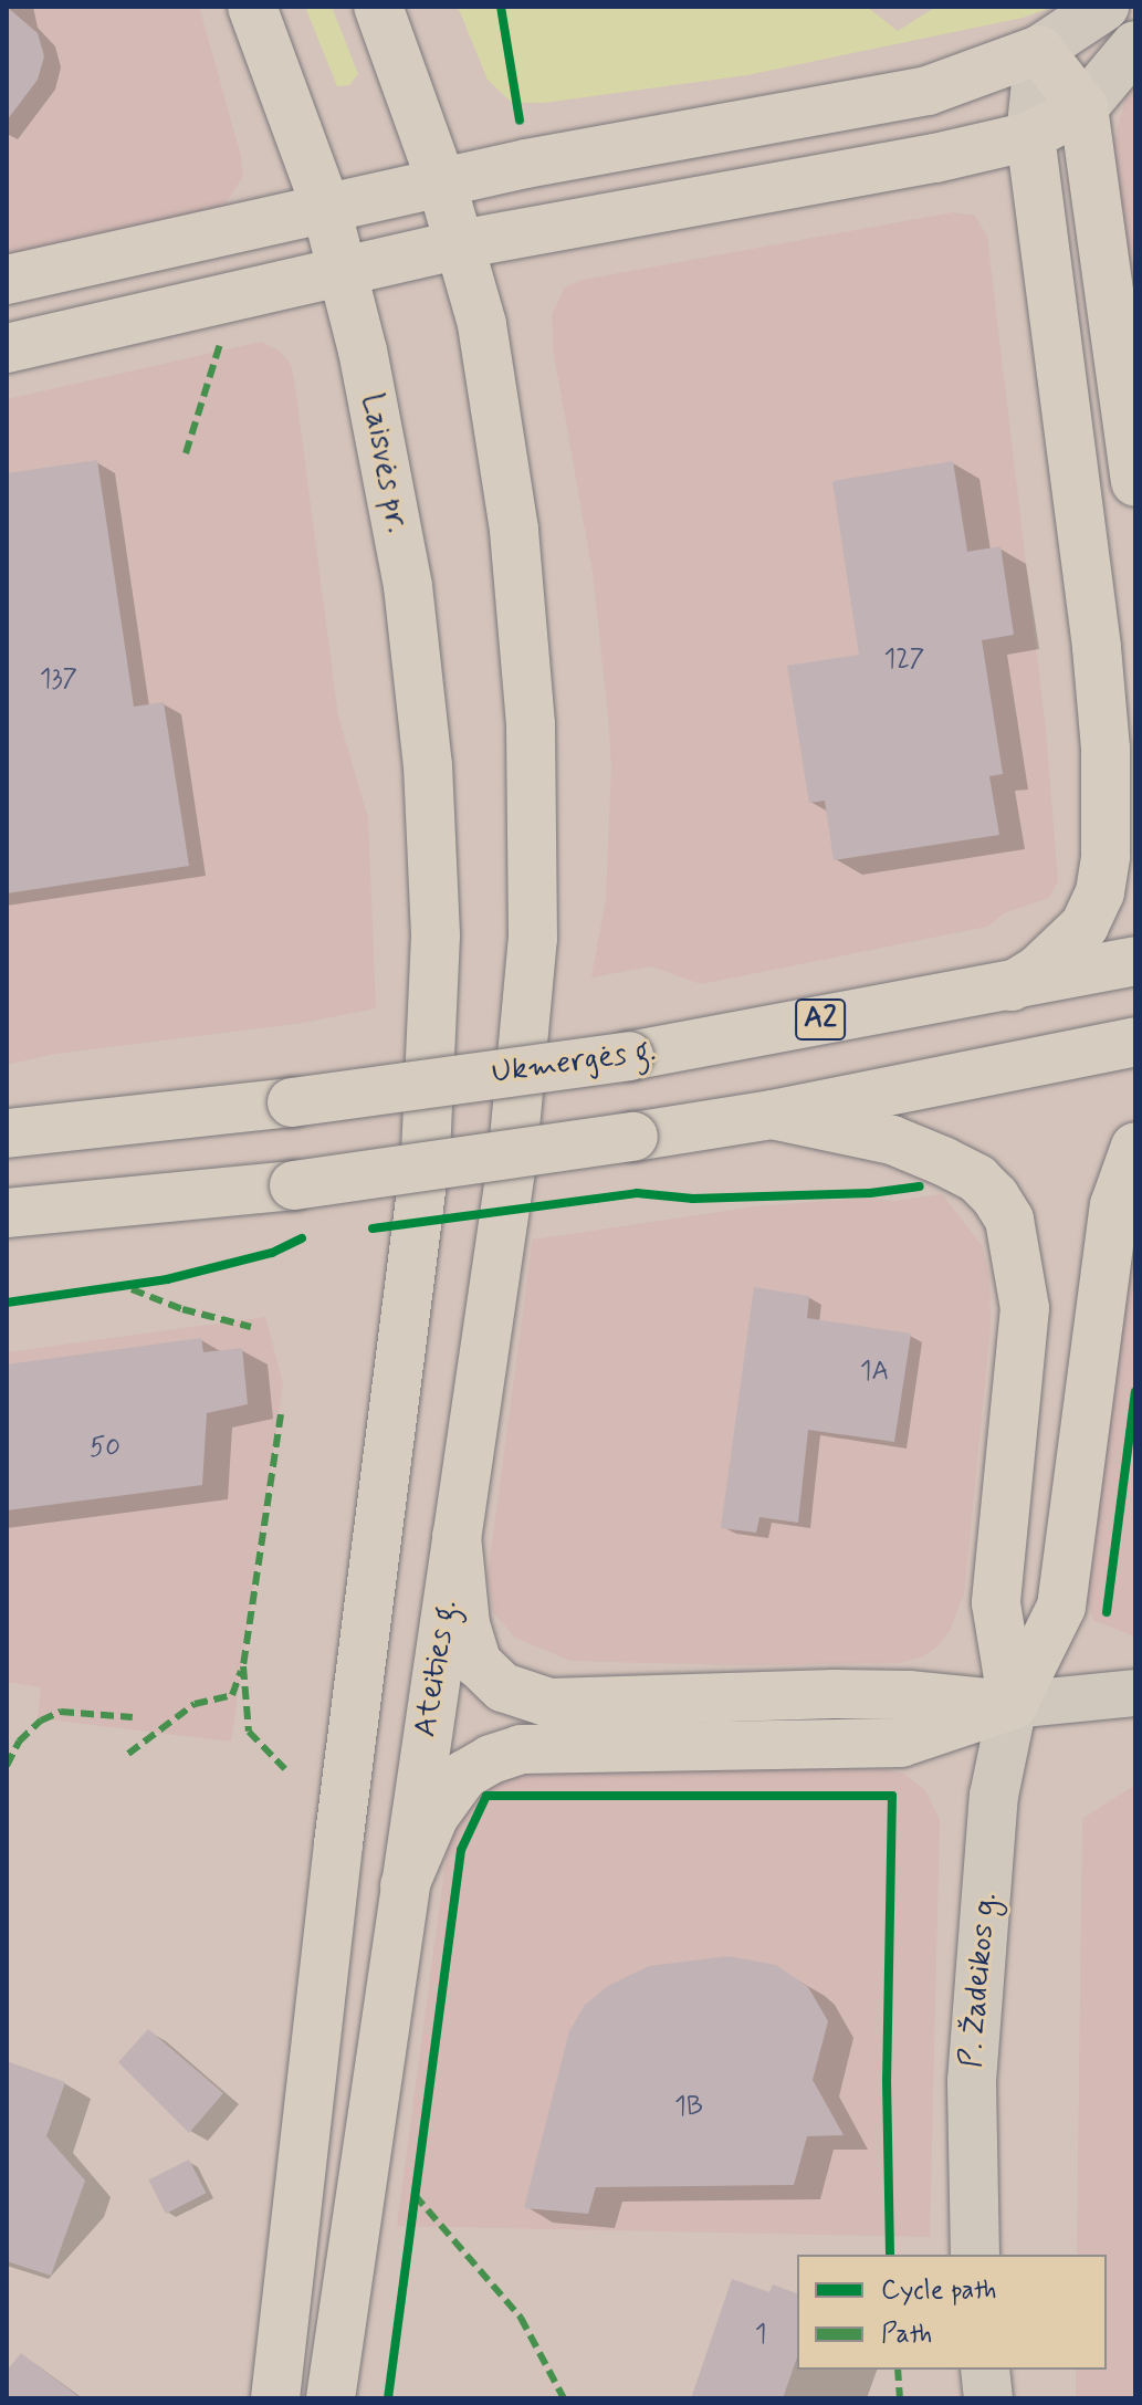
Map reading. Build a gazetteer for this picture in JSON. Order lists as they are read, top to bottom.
{
  "streets": {
    "main road": [
      "Laisvės pr.",
      "A2",
      "Ukmergės g.",
      "Ateities g."
    ],
    "street": ["P. Žadeikos g."]
  },
  "house_numbers": [
    "127",
    "137",
    "1A",
    "50",
    "1B",
    "1"
  ],
  "legend": ["Cycle path", "Path"]
}
